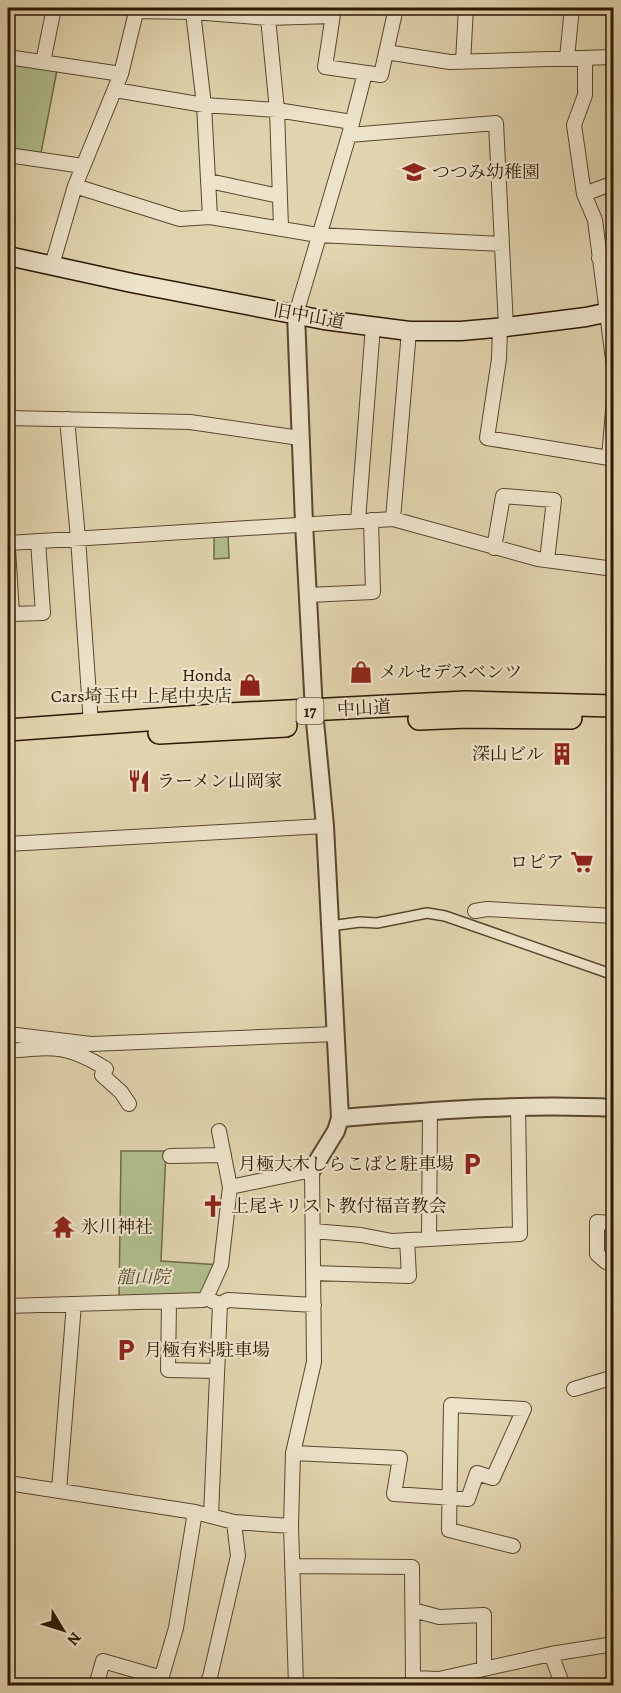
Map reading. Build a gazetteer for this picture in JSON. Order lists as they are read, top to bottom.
{
  "streets": {
    "highway": ["中山道", "17"],
    "main road": ["旧中山道"]
  },
  "parks": ["龍山院"],
  "places": {
    "school or university": ["つつみ幼稚園"],
    "shop": ["メルセデスベンツ", "Honda Cars埼玉中 上尾中央店"],
    "building": ["深山ビル"],
    "restaurant": ["ラーメン山岡家"],
    "supermarket": ["ロピア"],
    "parking": ["月極大木しらこばと駐車場", "月極有料駐車場"],
    "church": ["上尾キリスト教付福音教会"],
    "temple": ["氷川神社"]
  },
  "north": "bottom right"
}
